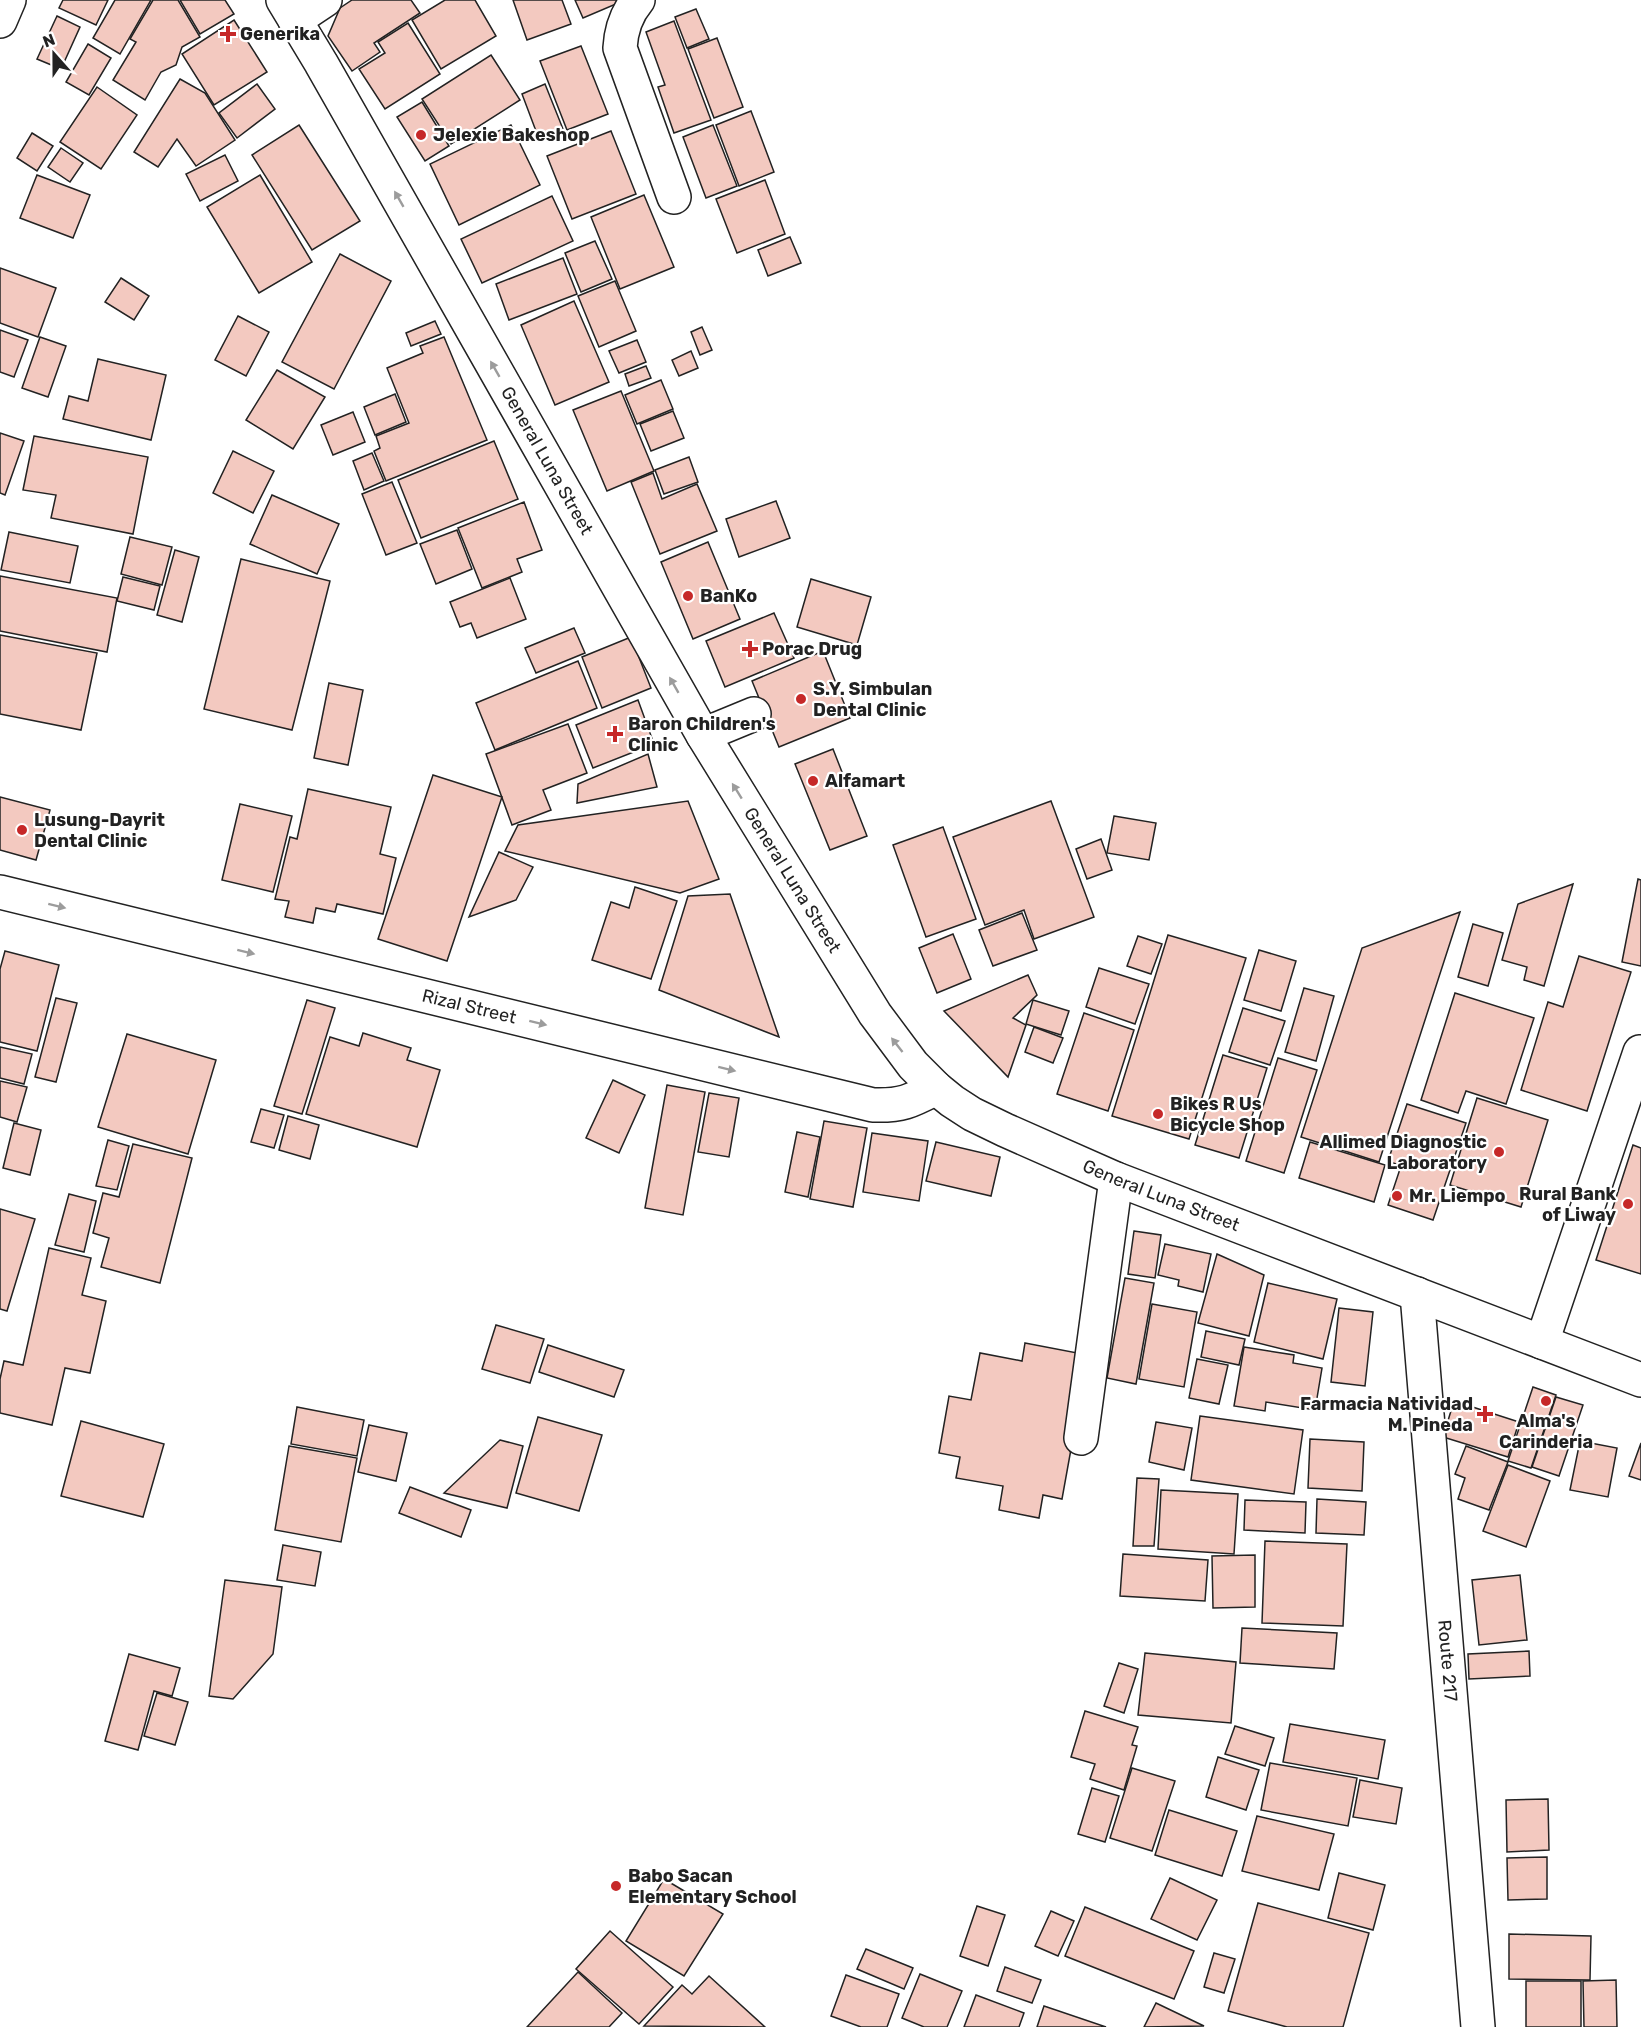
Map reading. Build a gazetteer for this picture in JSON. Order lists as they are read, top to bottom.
{
  "streets": {
    "main road": ["General Luna Street", "Rizal Street", "Route 217"]
  },
  "crossings": [
    ["General Luna Street", "Rizal Street"],
    ["General Luna Street", "Route 217"]
  ],
  "one_way": ["General Luna Street", "Rizal Street"],
  "places": {
    "health": [
      "Generika",
      "Porac Drug",
      "Baron Children's Clinic",
      "Farmacia Natividad M. Pineda"
    ],
    "other": [
      "Jelexie Bakeshop",
      "BanKo",
      "S.Y. Simbulan Dental Clinic",
      "Alfamart",
      "Lusung-Dayrit Dental Clinic",
      "Bikes R Us Bicycle Shop",
      "Allimed Diagnostic Laboratory",
      "Mr. Liempo",
      "Rural Bank of Liway",
      "Alma's Carinderia",
      "Babo Sacan Elementary School"
    ]
  },
  "north": "top"
}
